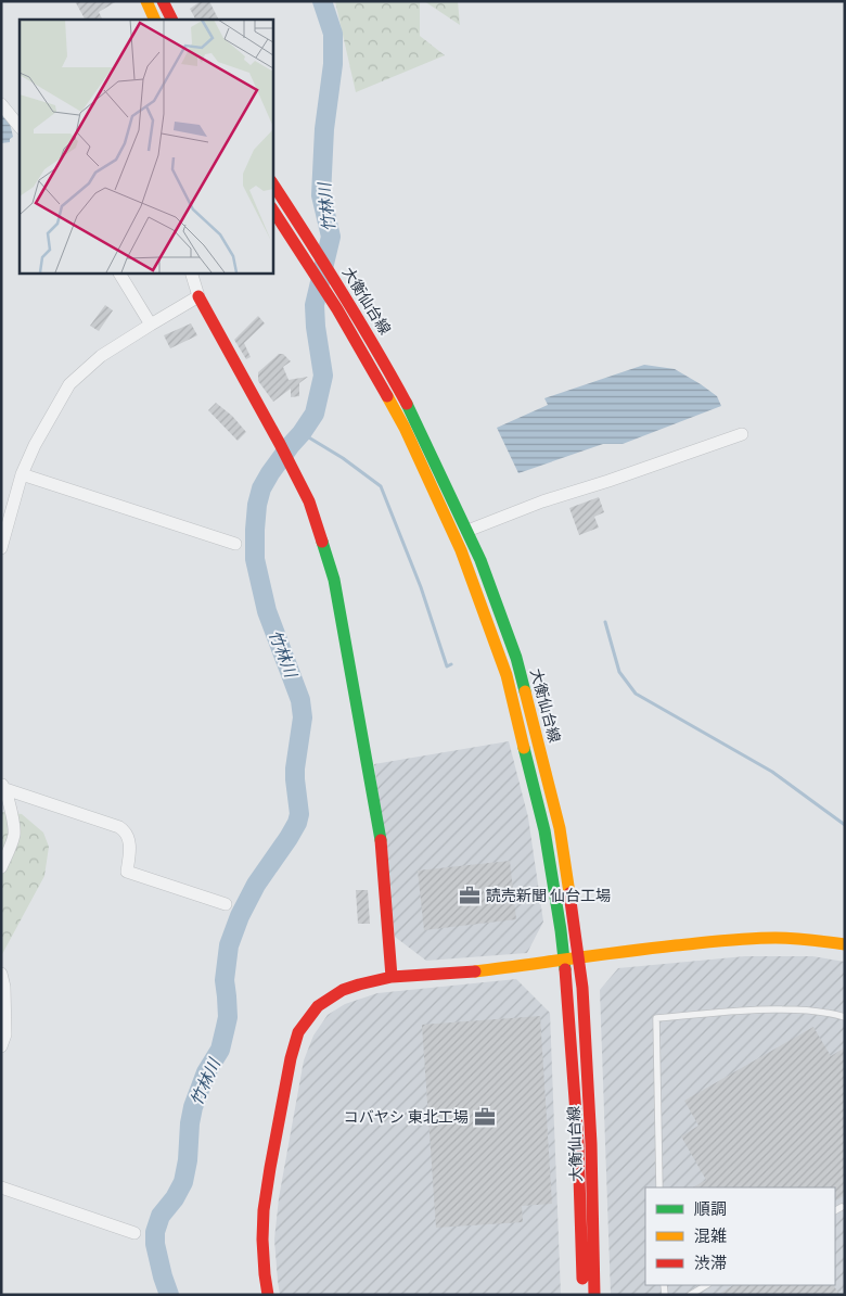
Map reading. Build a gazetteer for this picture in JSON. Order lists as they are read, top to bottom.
{
  "streets": {
    "main road": ["大衡仙台線"]
  },
  "water": ["竹林川"],
  "places": {
    "office": ["読売新聞 仙台工場", "コバヤシ 東北工場"]
  },
  "legend": ["順調", "混雑", "渋滞"]
}
